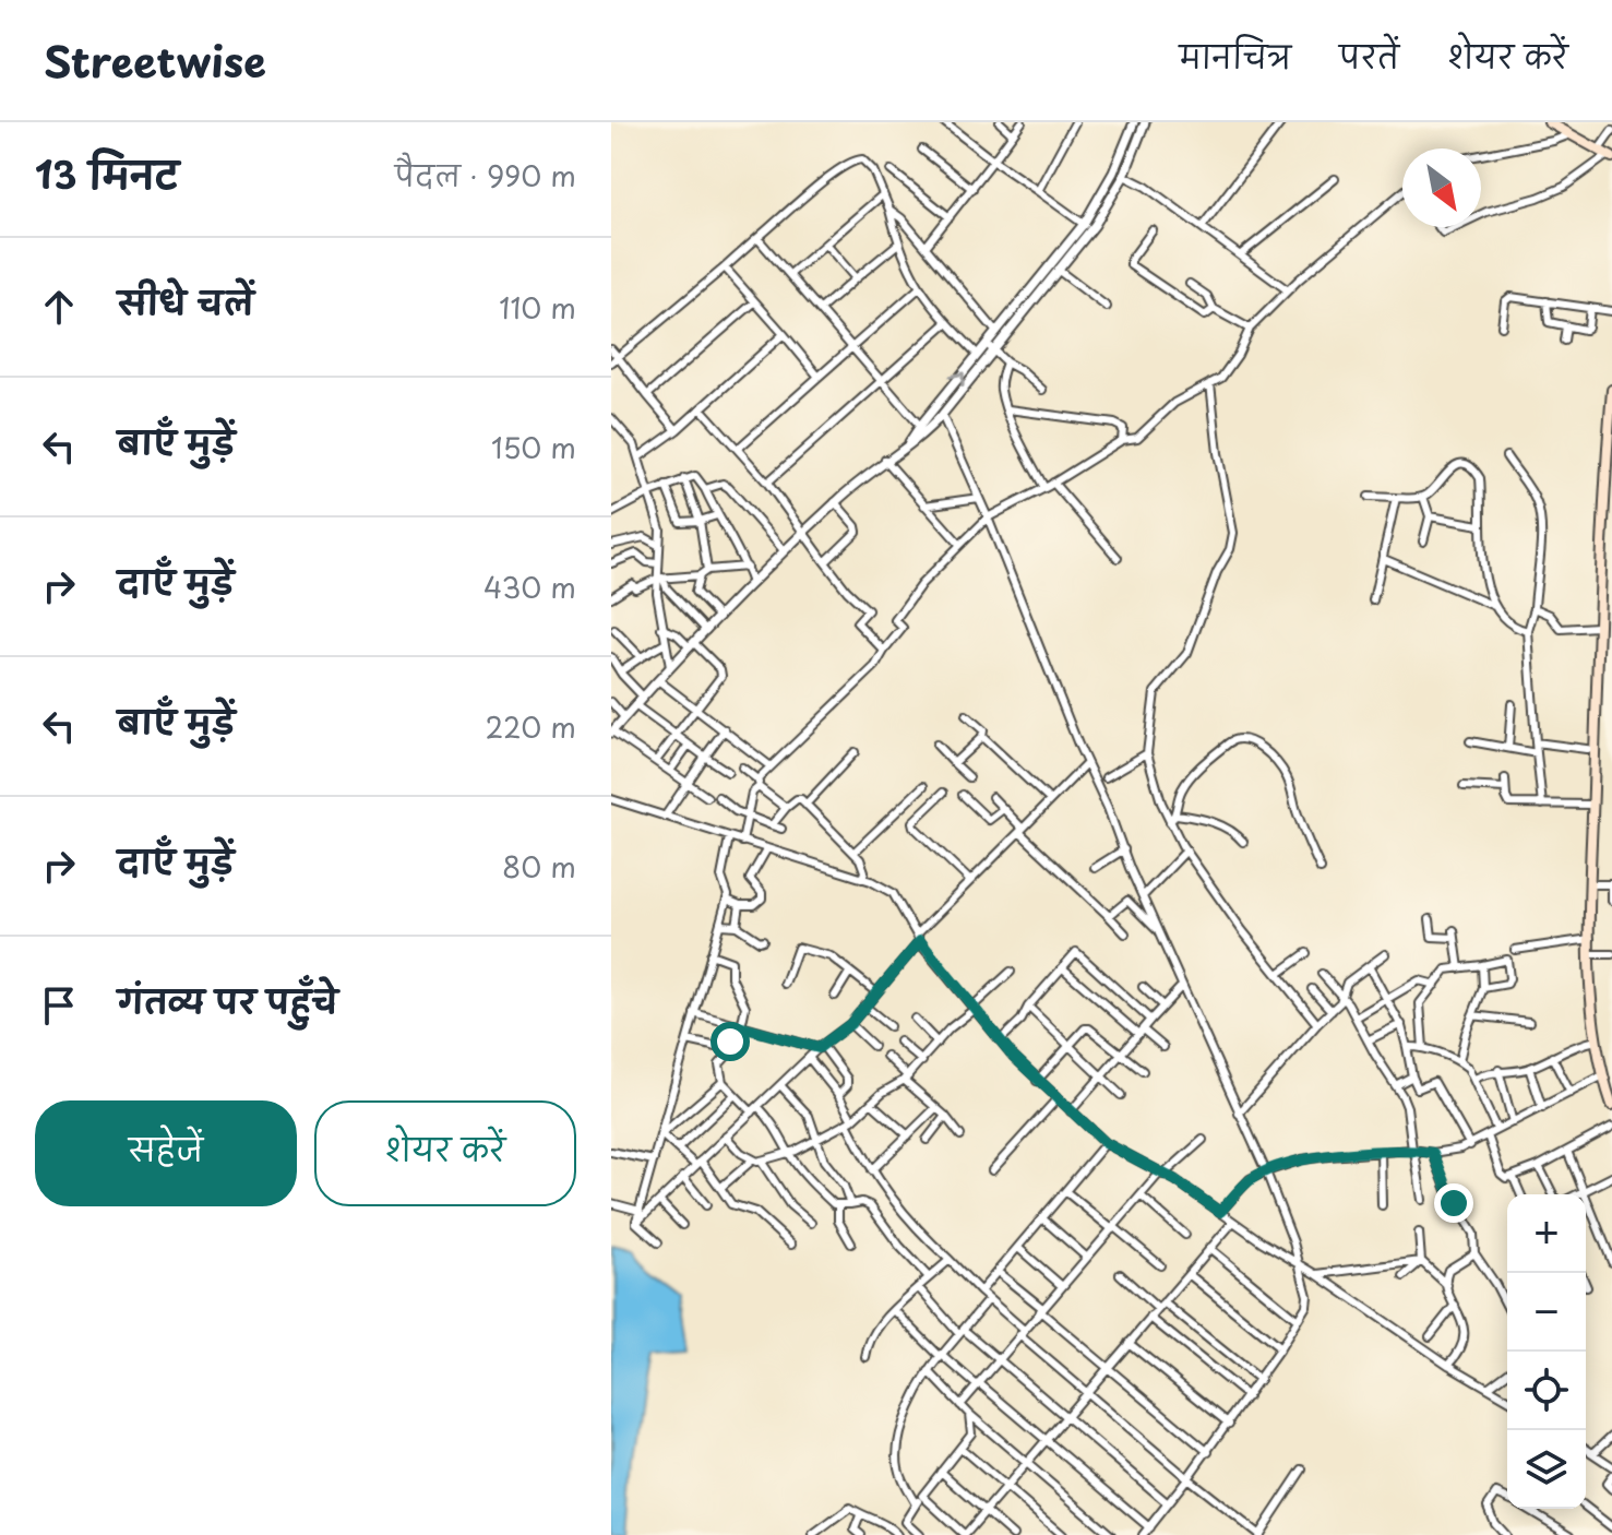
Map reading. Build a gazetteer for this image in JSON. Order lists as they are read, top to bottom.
{
  "north": "bottom right",
  "page": {
    "header": "Streetwise",
    "nav": ["मानचित्र", "परतें", "शेयर करें"],
    "heading": ["13 मिनट", "पैदल · 990 m"],
    "list": [
      ["सीधे चलें", "110 m"],
      ["बाएँ मुड़ें", "150 m"],
      ["दाएँ मुड़ें", "430 m"],
      ["बाएँ मुड़ें", "220 m"],
      ["दाएँ मुड़ें", "80 m"],
      "गंतव्य पर पहुँचे"
    ],
    "buttons": ["सहेजें", "शेयर करें"],
    "map_buttons": ["+", "−"]
  }
}
